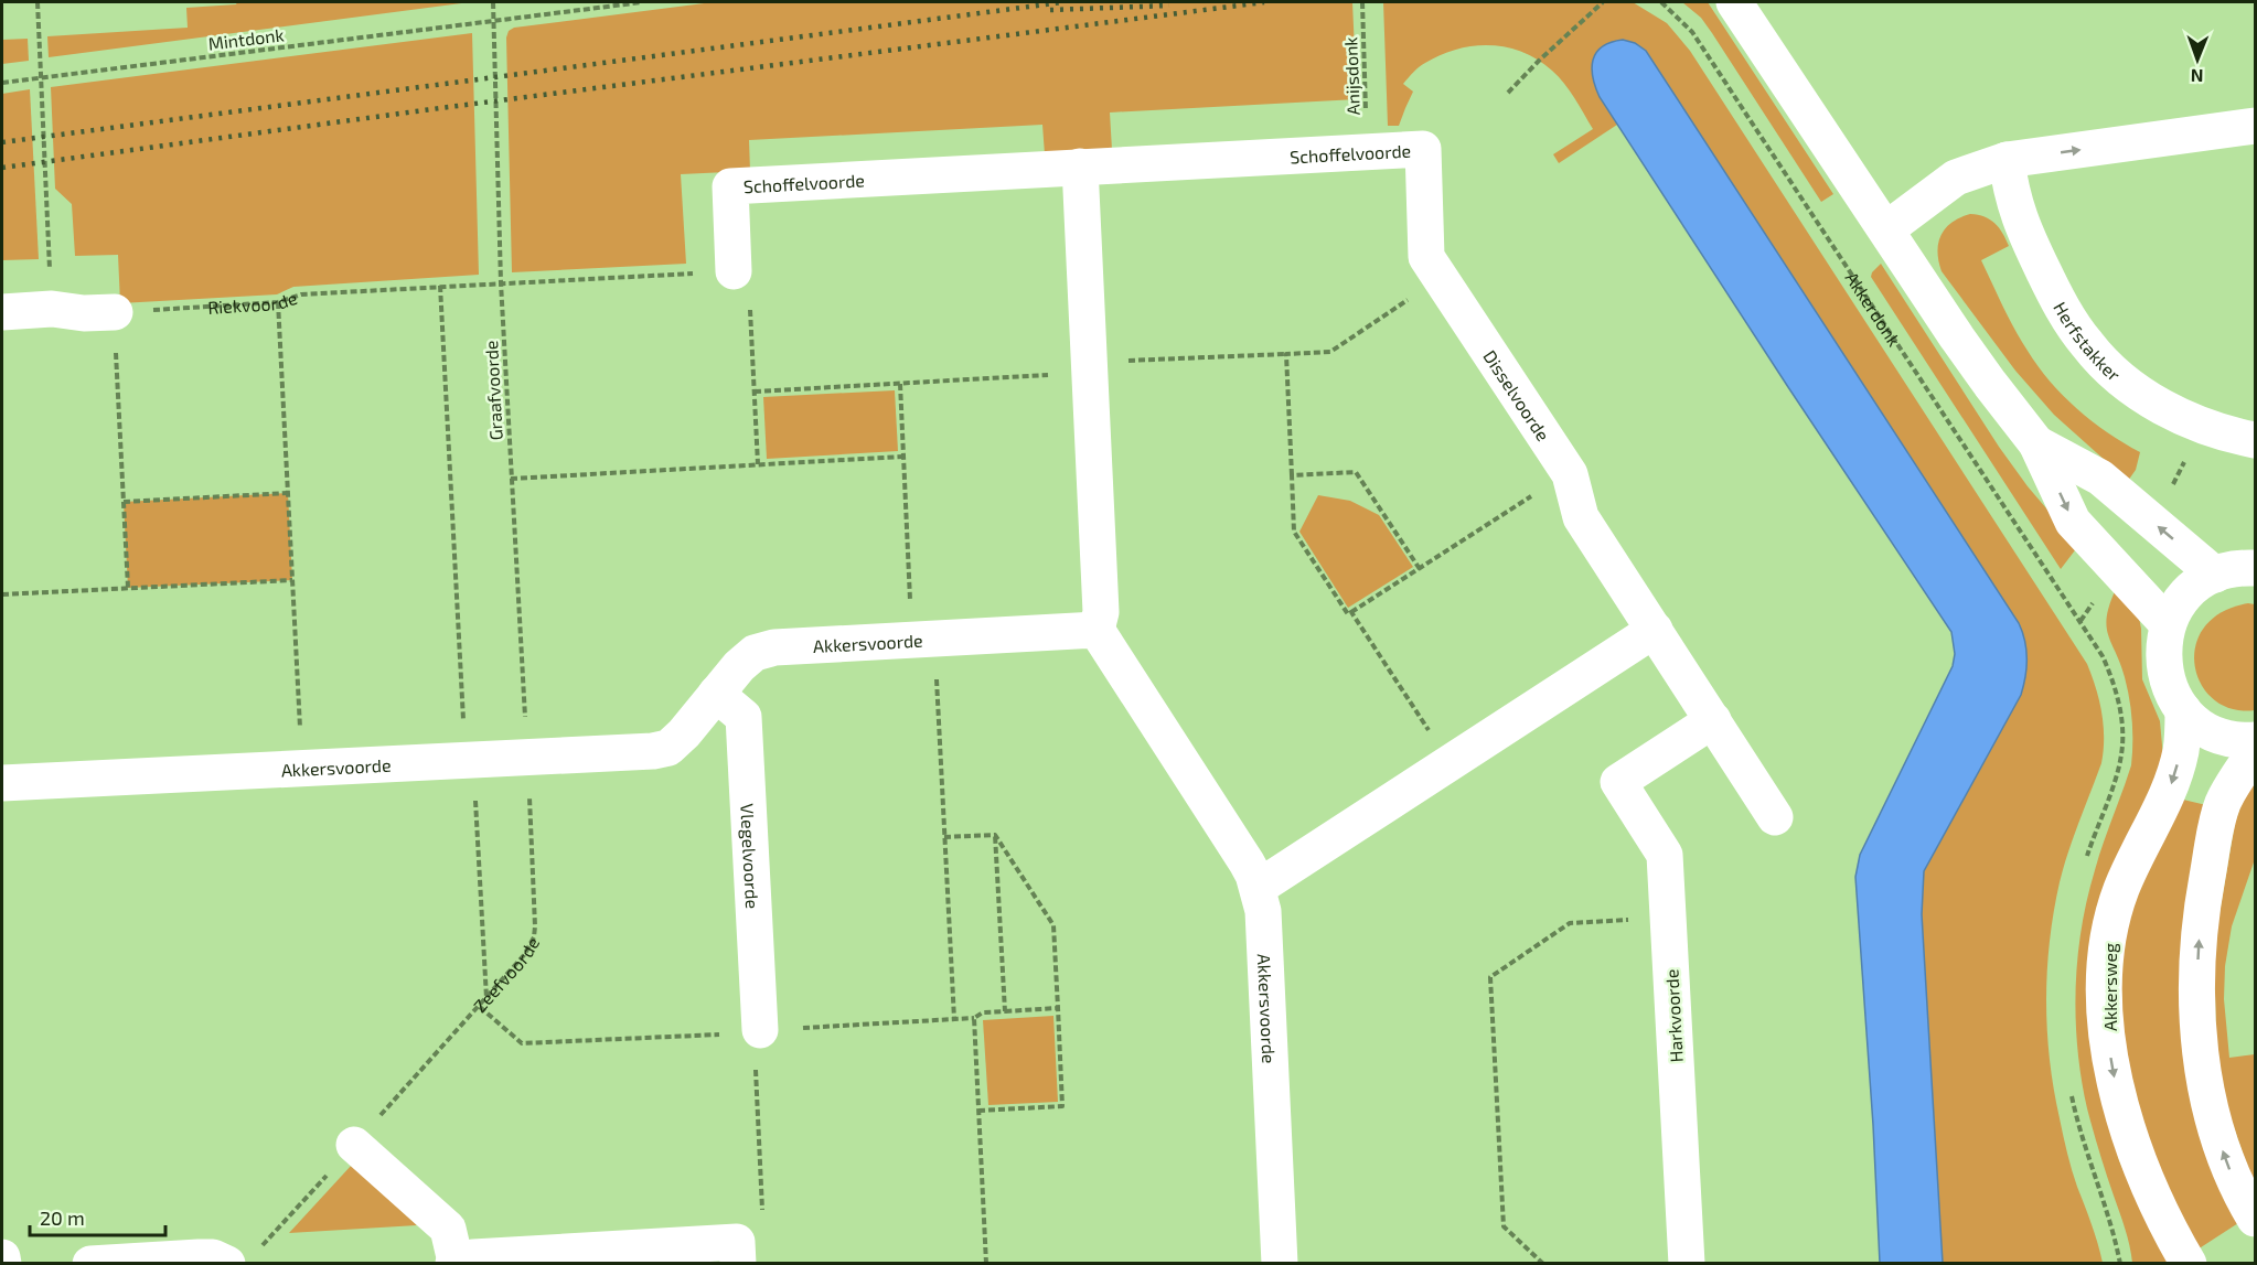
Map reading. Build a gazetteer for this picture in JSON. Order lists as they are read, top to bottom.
{
  "streets": {
    "street": [
      "Schoffelvoorde",
      "Herfstakker",
      "Disselvoorde",
      "Akkersvoorde",
      "Vlegelvoorde",
      "Akkersweg",
      "Harkvoorde"
    ],
    "path": [
      "Mintdonk",
      "Anijsdonk",
      "Riekvoorde",
      "Akkerdonk",
      "Graafvoorde",
      "Zeefvoorde"
    ]
  },
  "crossings": [
    ["Mintdonk", "Graafvoorde"],
    ["Anijsdonk", "Schoffelvoorde"],
    ["Schoffelvoorde", "Disselvoorde"],
    ["Riekvoorde", "Graafvoorde"],
    ["Graafvoorde", "Akkersvoorde"],
    ["Graafvoorde", "Zeefvoorde"],
    ["Disselvoorde", "Harkvoorde"],
    ["Akkersvoorde", "Vlegelvoorde"],
    ["Akkersvoorde", "Zeefvoorde"]
  ],
  "scale_bar": "20 m",
  "north": "bottom"
}
